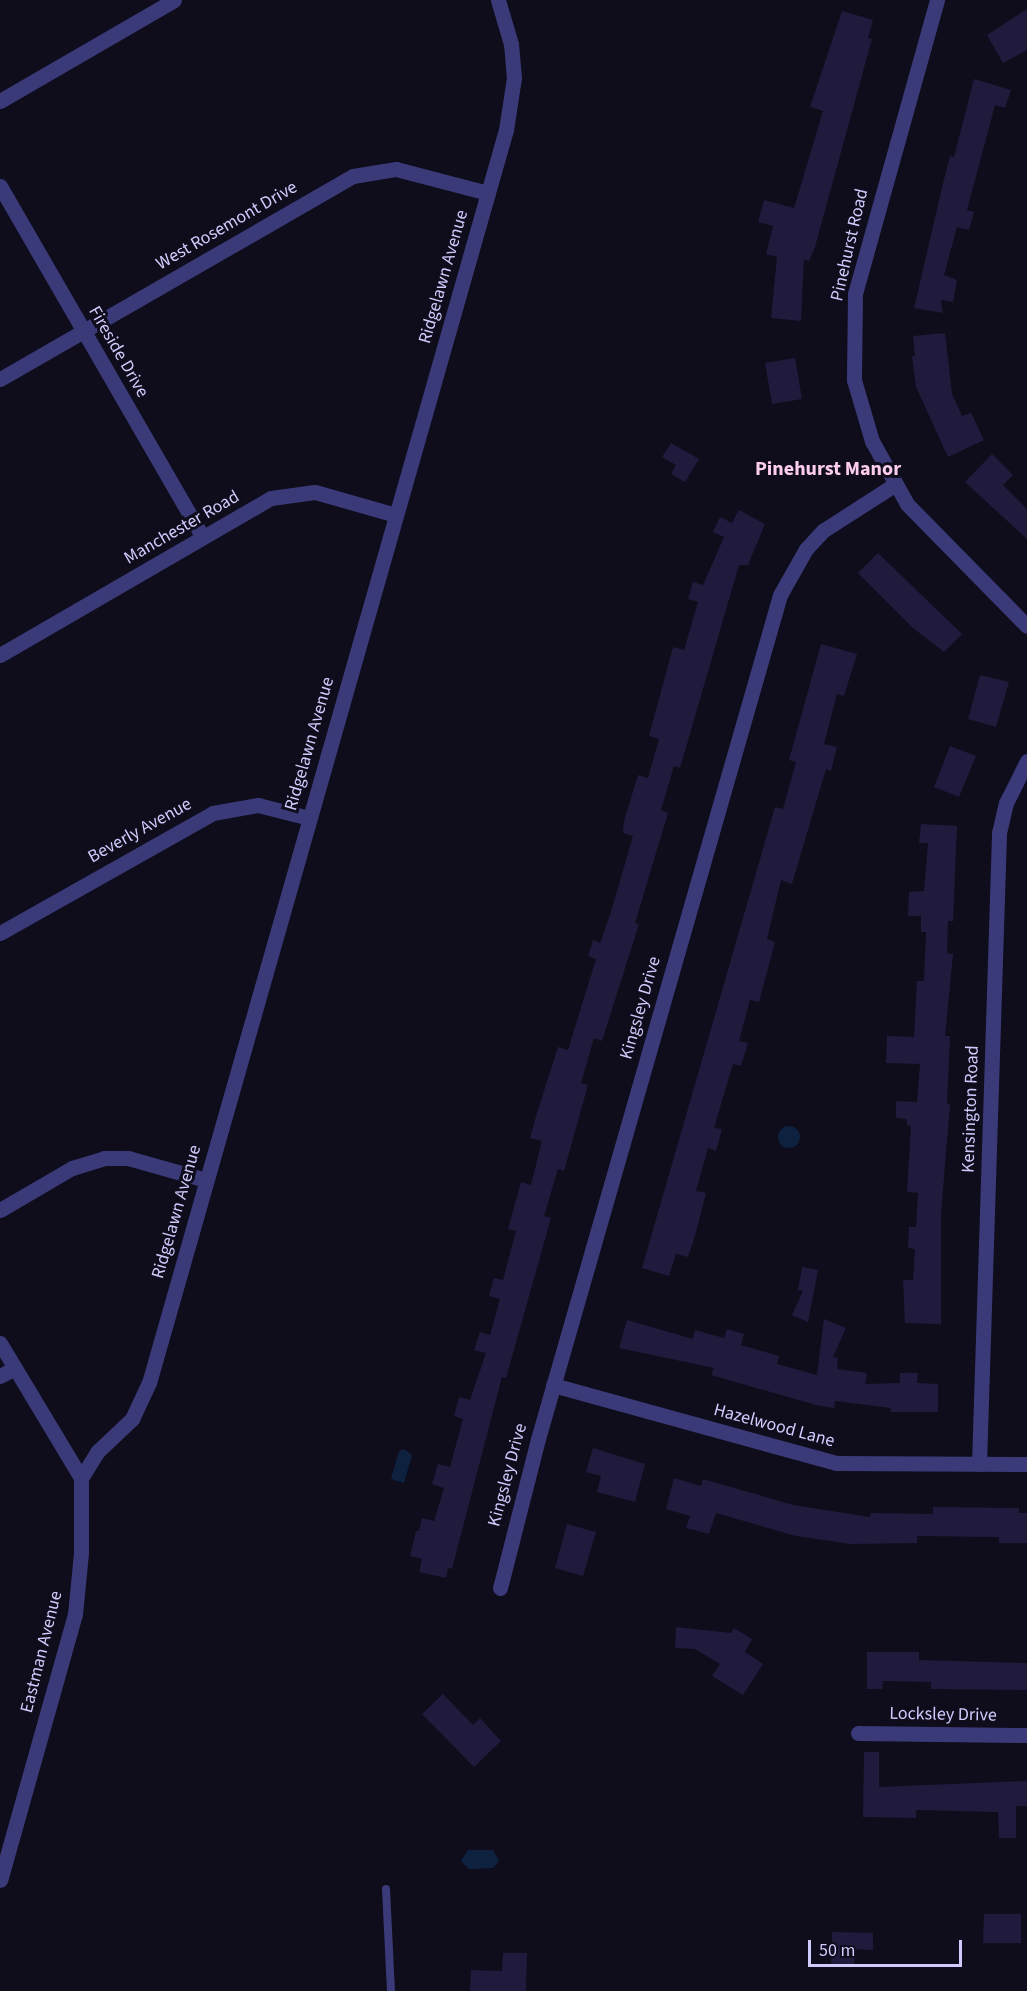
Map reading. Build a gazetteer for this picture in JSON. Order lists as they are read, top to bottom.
{
  "streets": {
    "street": [
      "West Rosemont Drive",
      "Pinehurst Road",
      "Ridgelawn Avenue",
      "Fireside Drive",
      "Manchester Road",
      "Beverly Avenue",
      "Kingsley Drive",
      "Kensington Road",
      "Hazelwood Lane",
      "Eastman Avenue",
      "Locksley Drive"
    ]
  },
  "crossings": [
    ["West Rosemont Drive", "Ridgelawn Avenue"],
    ["West Rosemont Drive", "Fireside Drive"],
    ["Pinehurst Road", "Kingsley Drive"],
    ["Ridgelawn Avenue", "Manchester Road"],
    ["Ridgelawn Avenue", "Beverly Avenue"],
    ["Ridgelawn Avenue", "Eastman Avenue"],
    ["Fireside Drive", "Manchester Road"],
    ["Kingsley Drive", "Hazelwood Lane"],
    ["Kensington Road", "Hazelwood Lane"]
  ],
  "districts": ["Pinehurst Manor"],
  "scale_bar": "50 m"
}
